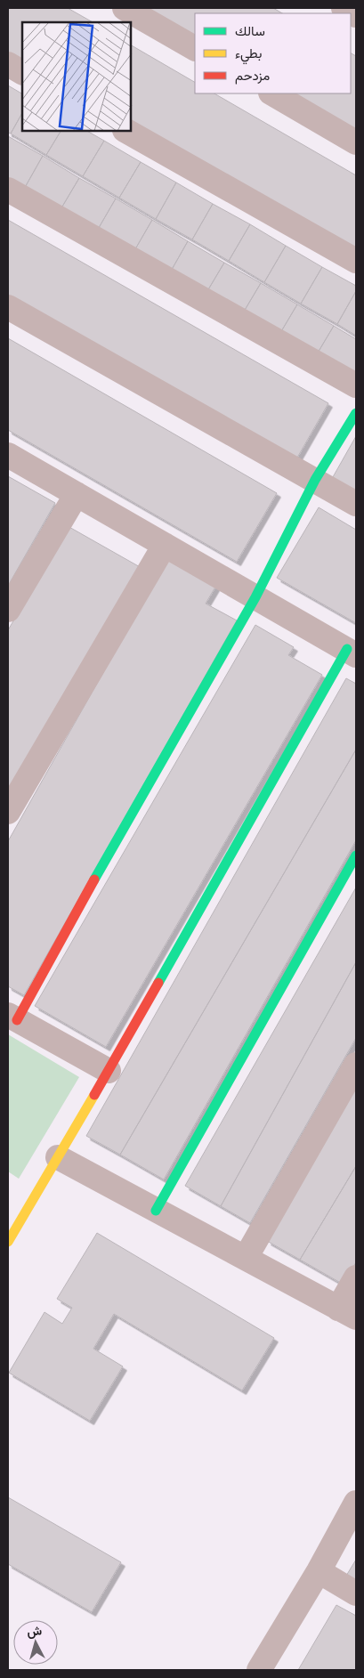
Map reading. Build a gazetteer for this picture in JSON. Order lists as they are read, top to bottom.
{
  "legend": ["سالك", "بطيء", "مزدحم"],
  "north": "top"
}
